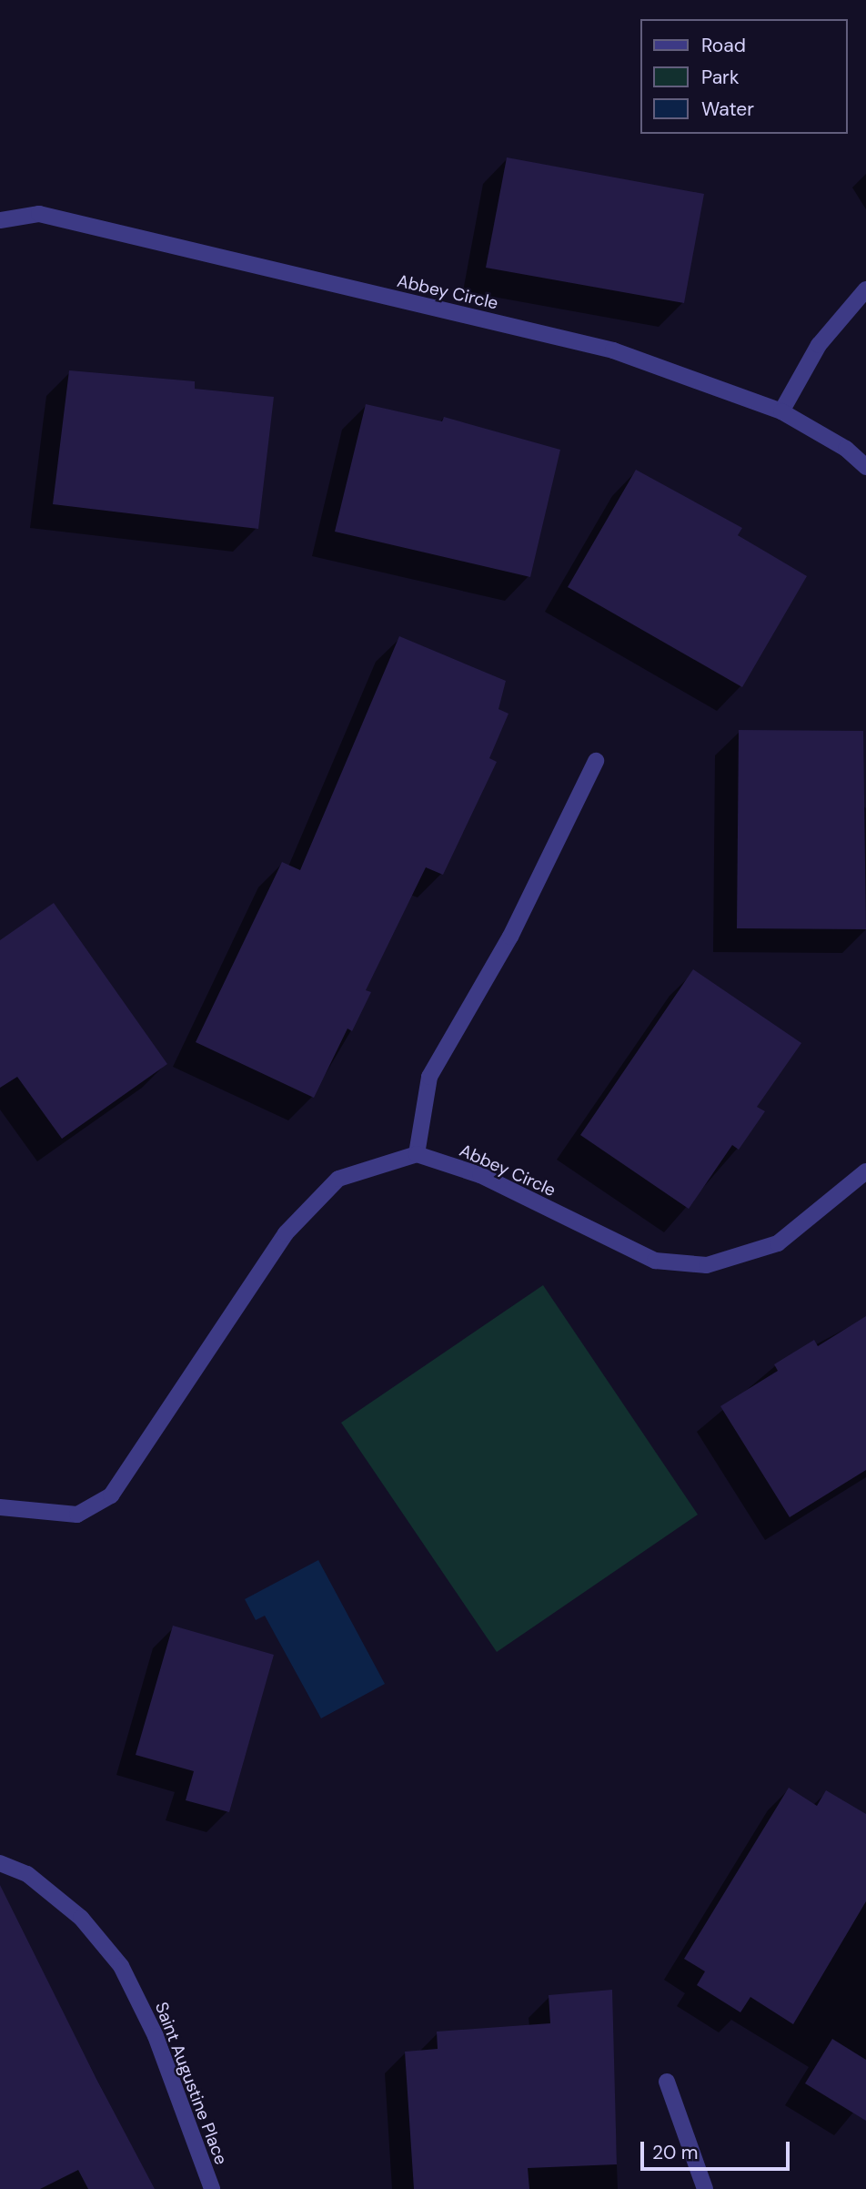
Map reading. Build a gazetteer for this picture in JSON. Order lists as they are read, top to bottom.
{
  "streets": {
    "street": ["Abbey Circle", "Saint Augustine Place"]
  },
  "legend": ["Road", "Park", "Water"],
  "scale_bar": "20 m"
}
